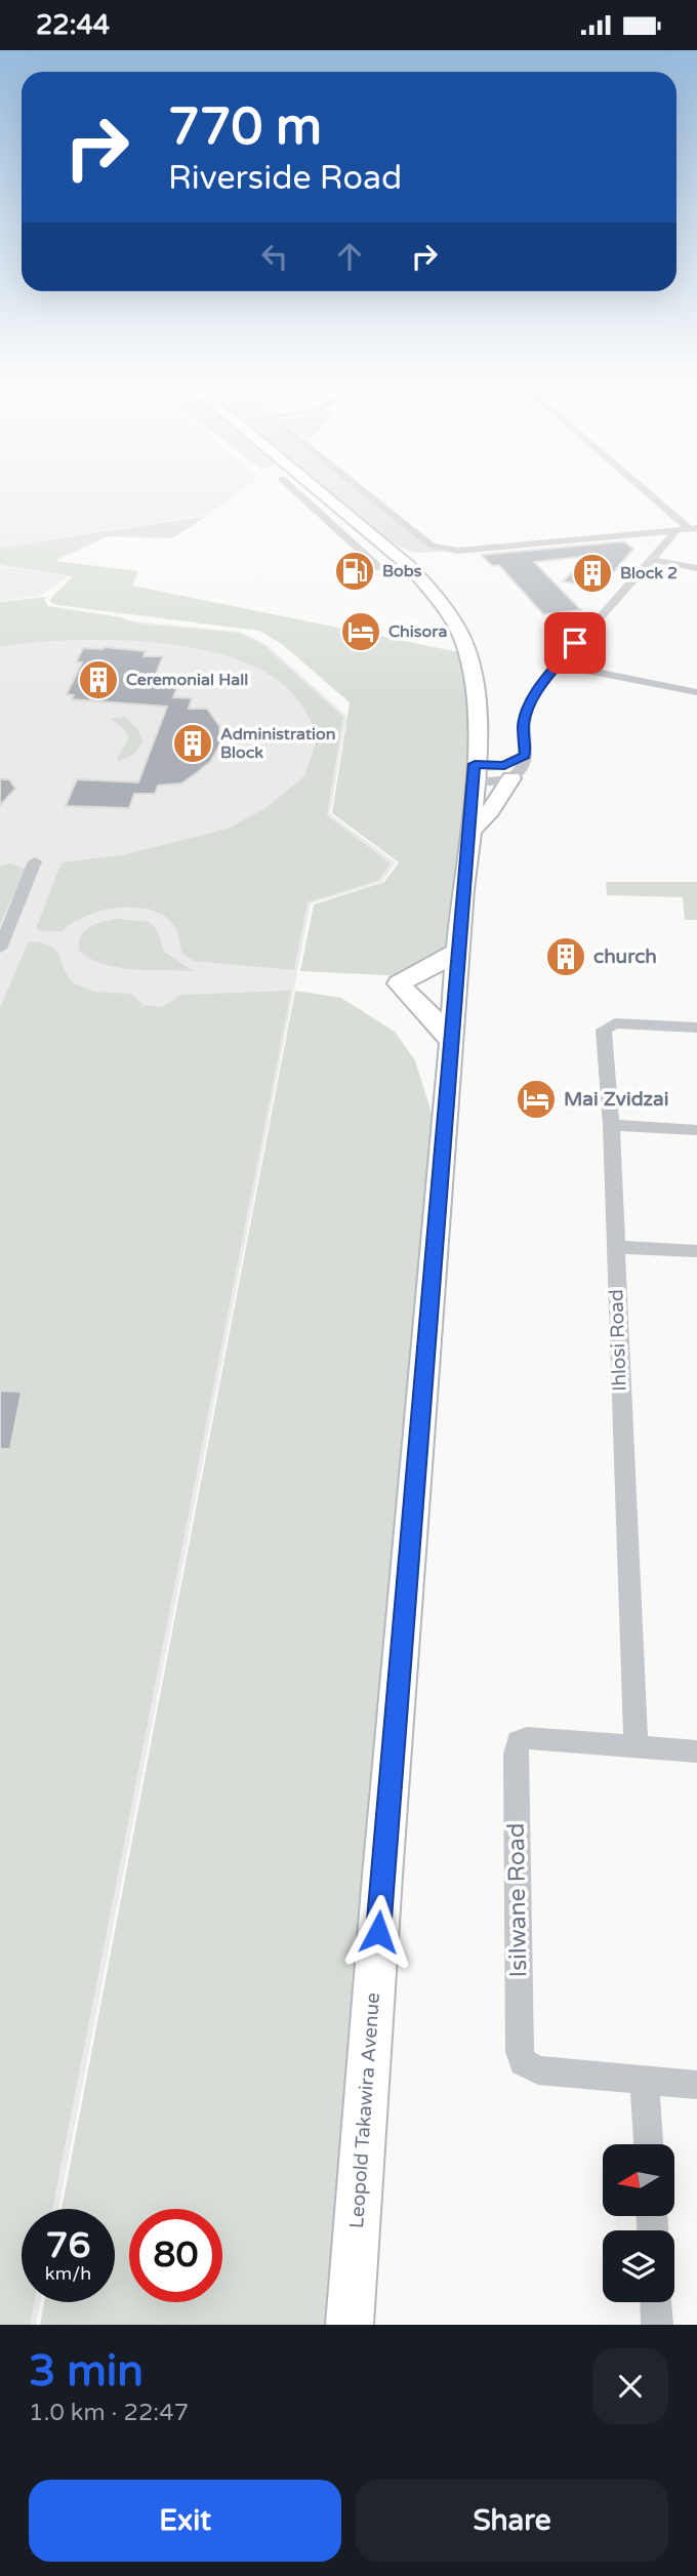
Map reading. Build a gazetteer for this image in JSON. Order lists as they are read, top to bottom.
{
  "streets": {
    "highway": ["Leopold Takawira Avenue"],
    "street": ["Ihlosi Road", "Isilwane Road"]
  },
  "crossings": [
    ["Ihlosi Road", "Isilwane Road"]
  ],
  "places": {
    "fuel station": ["Bobs"],
    "building": [
      "Block 2",
      "Ceremonial Hall",
      "Administration Block",
      "church"
    ],
    "hotel": ["Chisora", "Mai Zvidzai"]
  },
  "north": "left",
  "page": {
    "status": "22:44",
    "turn": ["770 m", "Riverside Road"],
    "speed": "76 km/h",
    "limit": "80",
    "heading": ["3 min", "1.0 km · 22:47"],
    "buttons": ["Exit", "Share"]
  }
}
